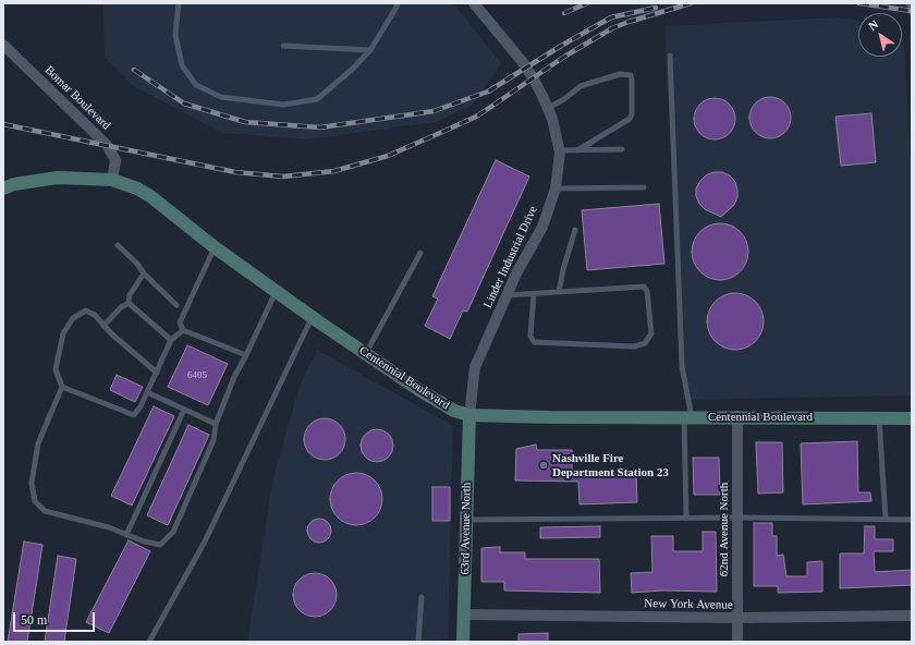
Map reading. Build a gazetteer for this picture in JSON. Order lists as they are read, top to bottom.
{
  "streets": {
    "main road": ["Centennial Boulevard", "63rd Avenue North"],
    "street": [
      "Bomar Boulevard",
      "Linder Industrial Drive",
      "62nd Avenue North",
      "New York Avenue"
    ]
  },
  "crossings": [
    ["Bomar Boulevard", "Centennial Boulevard"],
    ["Linder Industrial Drive", "Centennial Boulevard"],
    ["Linder Industrial Drive", "63rd Avenue North"],
    ["Centennial Boulevard", "63rd Avenue North"],
    ["Centennial Boulevard", "62nd Avenue North"],
    ["63rd Avenue North", "New York Avenue"],
    ["62nd Avenue North", "New York Avenue"]
  ],
  "places": ["Nashville Fire Department Station 23"],
  "house_numbers": ["6405"],
  "scale_bar": "50 m",
  "north": "top left"
}
